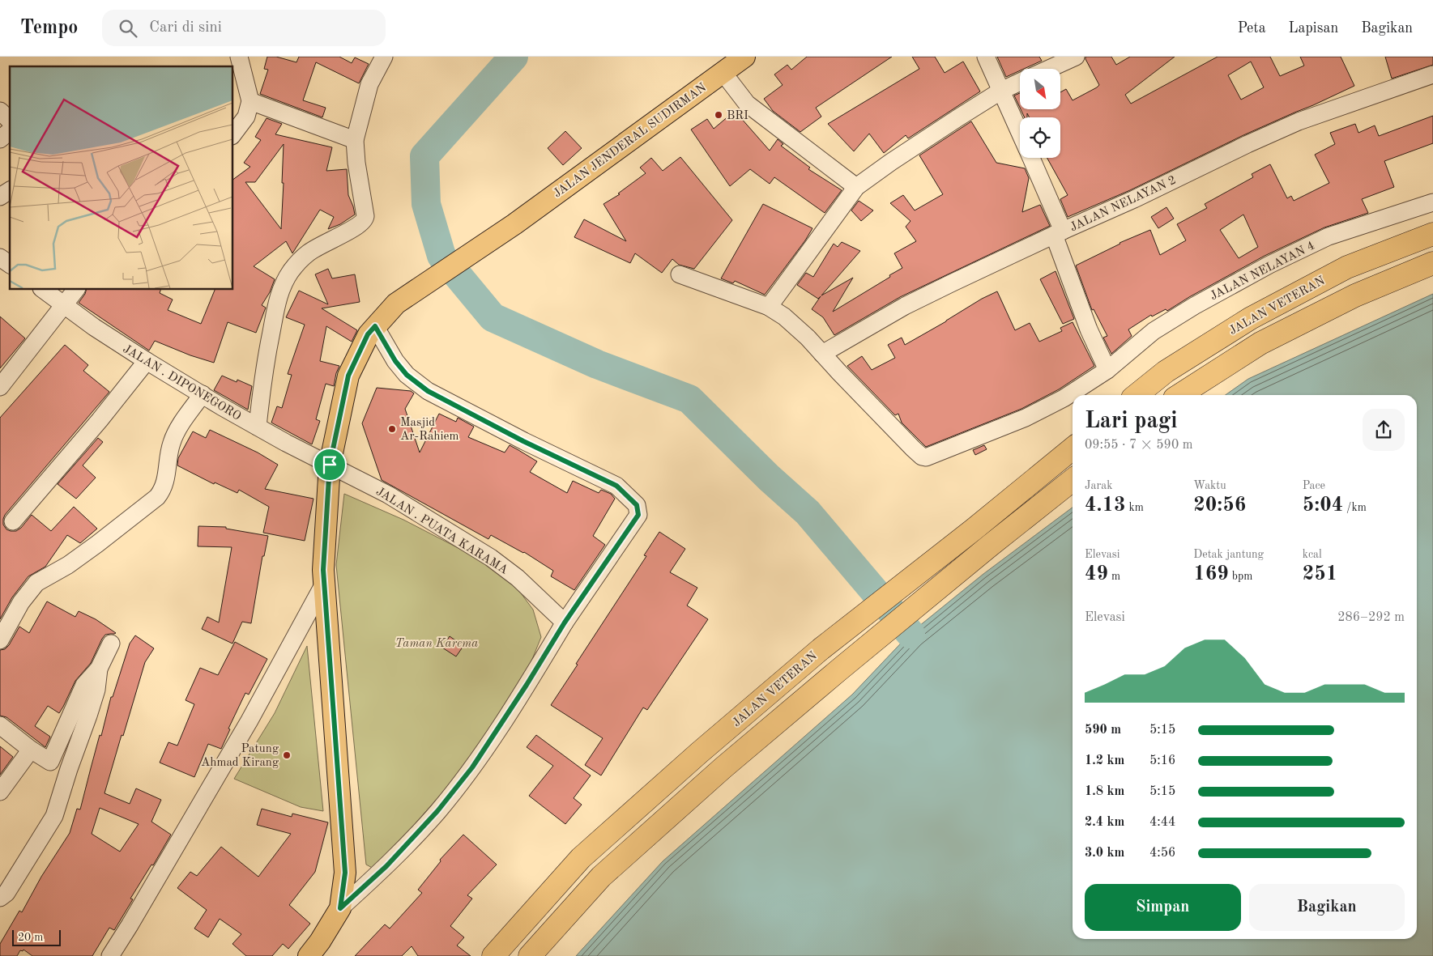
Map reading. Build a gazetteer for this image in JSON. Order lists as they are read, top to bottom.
{
  "streets": {
    "highway": ["JALAN VETERAN"],
    "main road": ["JALAN JENDERAL SUDIRMAN"],
    "street": [
      "JALAN NELAYAN 2",
      "JALAN NELAYAN 4",
      "JALAN . DIPONEGORO",
      "JALAN . PUATA KARAMA"
    ]
  },
  "crossings": [
    ["JALAN JENDERAL SUDIRMAN", "JALAN . DIPONEGORO"],
    ["JALAN JENDERAL SUDIRMAN", "JALAN . PUATA KARAMA"],
    ["JALAN NELAYAN 2", "JALAN NELAYAN 4"],
    ["JALAN . DIPONEGORO", "JALAN . PUATA KARAMA"]
  ],
  "parks": ["Taman Karema"],
  "places": ["BRI", "Masjid Ar-Rahiem", "Patung Ahmad Kirang"],
  "scale_bar": "20 m",
  "north": "bottom right",
  "page": {
    "header": "Tempo",
    "search": "Cari di sini",
    "nav": ["Peta", "Lapisan", "Bagikan"],
    "heading": ["Lari pagi", "09:55 · 7 × 590 m"],
    "stats": [
      ["Jarak", "4.13 km"],
      ["Waktu", "20:56"],
      ["Pace", "5:04 /km"],
      ["Elevasi", "49 m"],
      ["Detak jantung", "169 bpm"],
      ["kcal", "251"]
    ],
    "chart": ["Elevasi", "286–292 m"],
    "list": [
      {
        "name": "590 m",
        "note": "5:15"
      },
      {
        "name": "1.2 km",
        "note": "5:16"
      },
      {
        "name": "1.8 km",
        "note": "5:15"
      },
      {
        "name": "2.4 km",
        "note": "4:44"
      },
      {
        "name": "3.0 km",
        "note": "4:56"
      }
    ],
    "buttons": ["Simpan", "Bagikan"],
    "scale": "20 m"
  }
}
